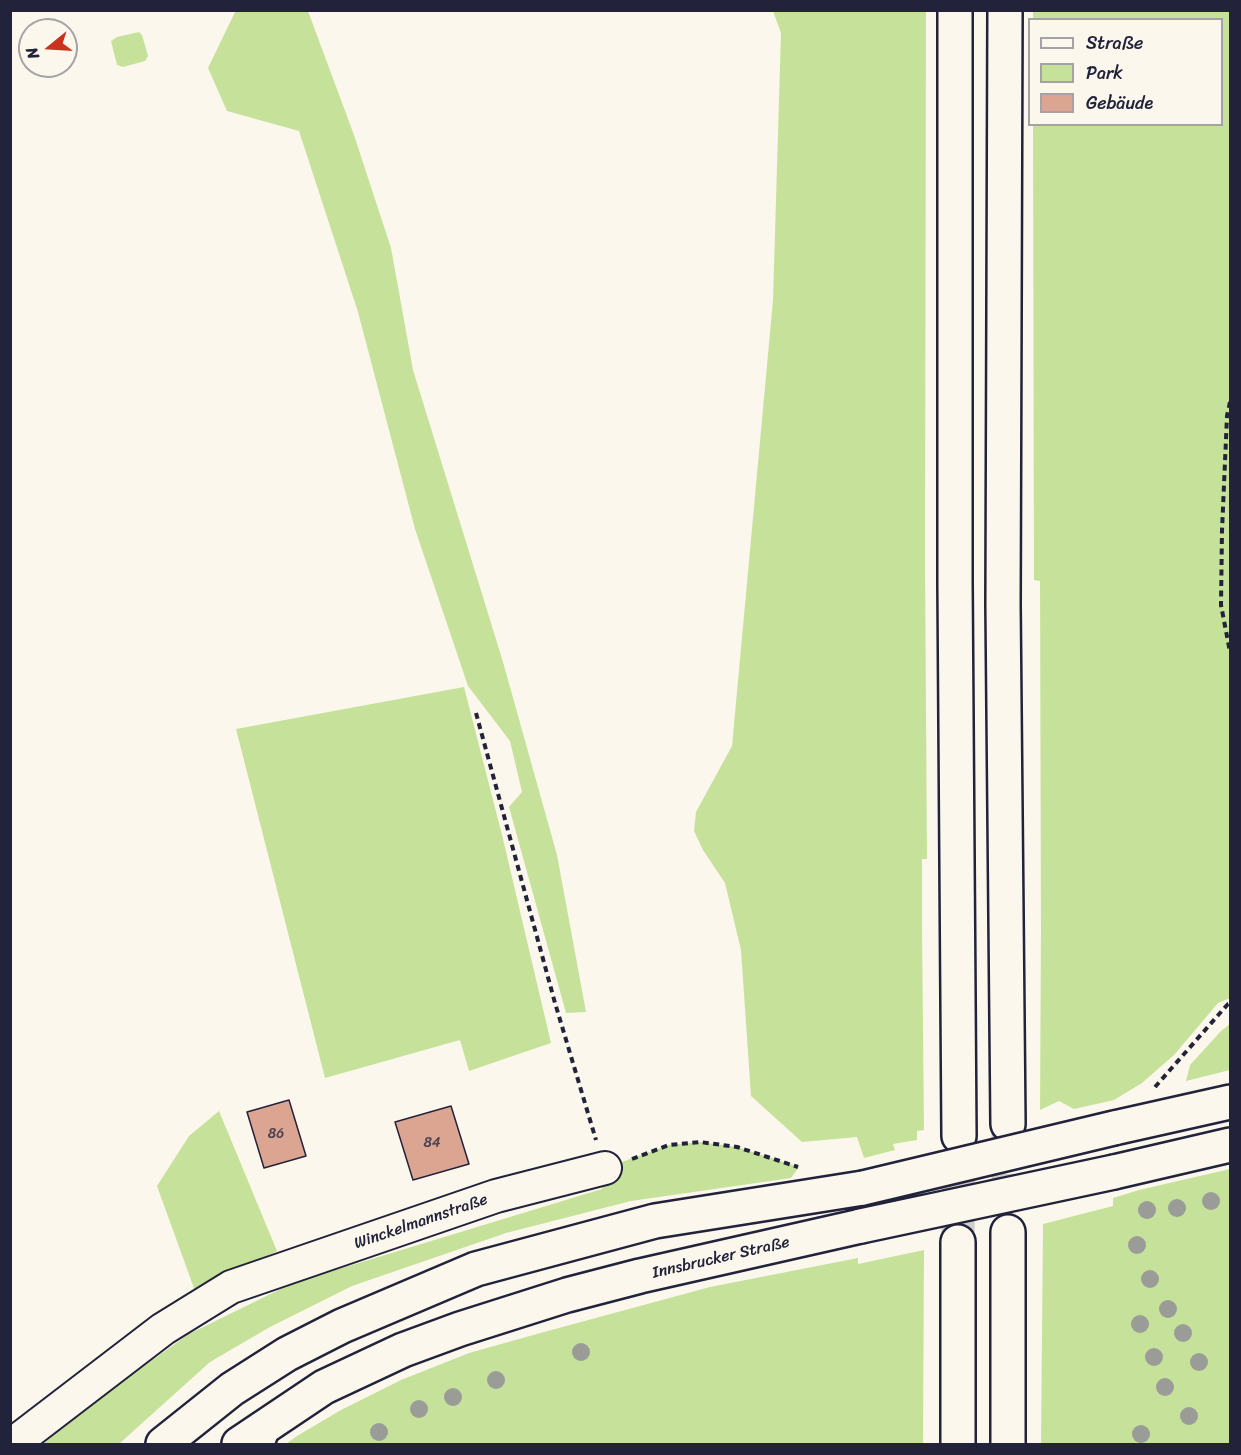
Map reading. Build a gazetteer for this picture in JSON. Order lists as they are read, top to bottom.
{
  "streets": {
    "main road": ["Innsbrucker Straße"],
    "street": ["Winckelmannstraße"]
  },
  "house_numbers": ["86", "84"],
  "legend": ["Straße", "Park", "Gebäude"],
  "north": "left"
}
